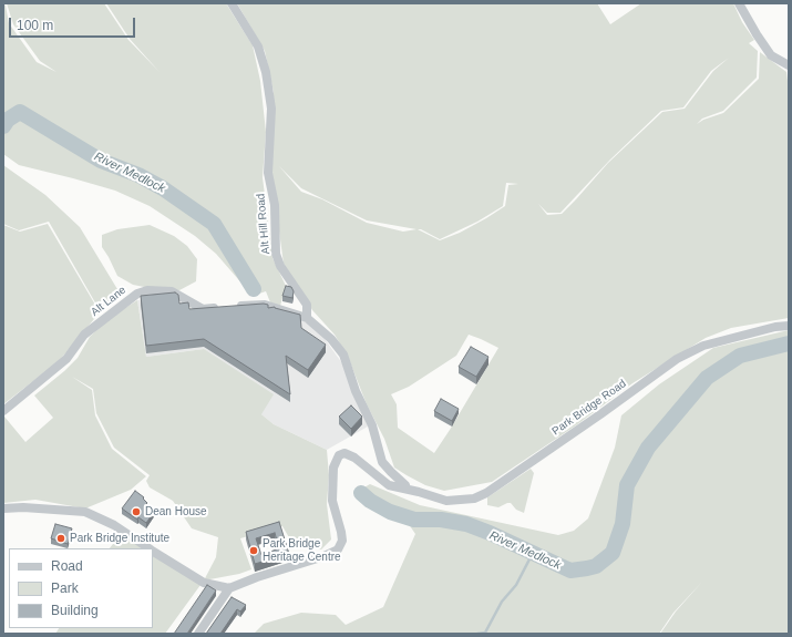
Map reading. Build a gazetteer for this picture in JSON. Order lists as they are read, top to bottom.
{
  "streets": {
    "street": ["Alt Hill Road", "Alt Lane", "Park Bridge Road"]
  },
  "crossings": [
    ["Alt Hill Road", "Alt Lane"]
  ],
  "water": ["River Medlock"],
  "places": ["Dean House", "Park Bridge Institute", "Park Bridge Heritage Centre"],
  "legend": ["Road", "Park", "Building"],
  "scale_bar": "100 m"
}
